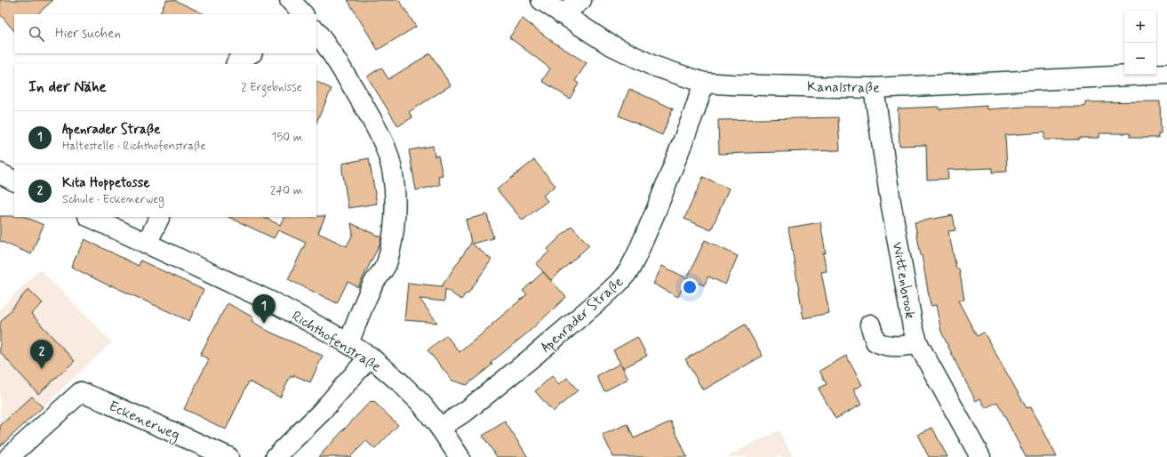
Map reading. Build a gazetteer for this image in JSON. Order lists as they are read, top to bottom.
{
  "streets": {
    "street": [
      "Kanalstraße",
      "Wittenbrook",
      "Apenrader Straße",
      "Richthofenstraße",
      "Eckenerweg"
    ]
  },
  "crossings": [
    ["Kanalstraße", "Wittenbrook"],
    ["Kanalstraße", "Apenrader Straße"],
    ["Apenrader Straße", "Richthofenstraße"]
  ],
  "page": {
    "map_buttons": ["+", "−"],
    "search": "Hier suchen",
    "heading": ["In der Nähe", "2 Ergebnisse"],
    "list": [
      {
        "mark": "1",
        "name": "Apenrader Straße",
        "note": "Haltestelle · Richthofenstraße",
        "value": "150 m"
      },
      {
        "mark": "2",
        "name": "Kita Hoppetosse",
        "note": "Schule · Eckenerweg",
        "value": "240 m"
      }
    ],
    "pins": ["1", "2"]
  }
}
